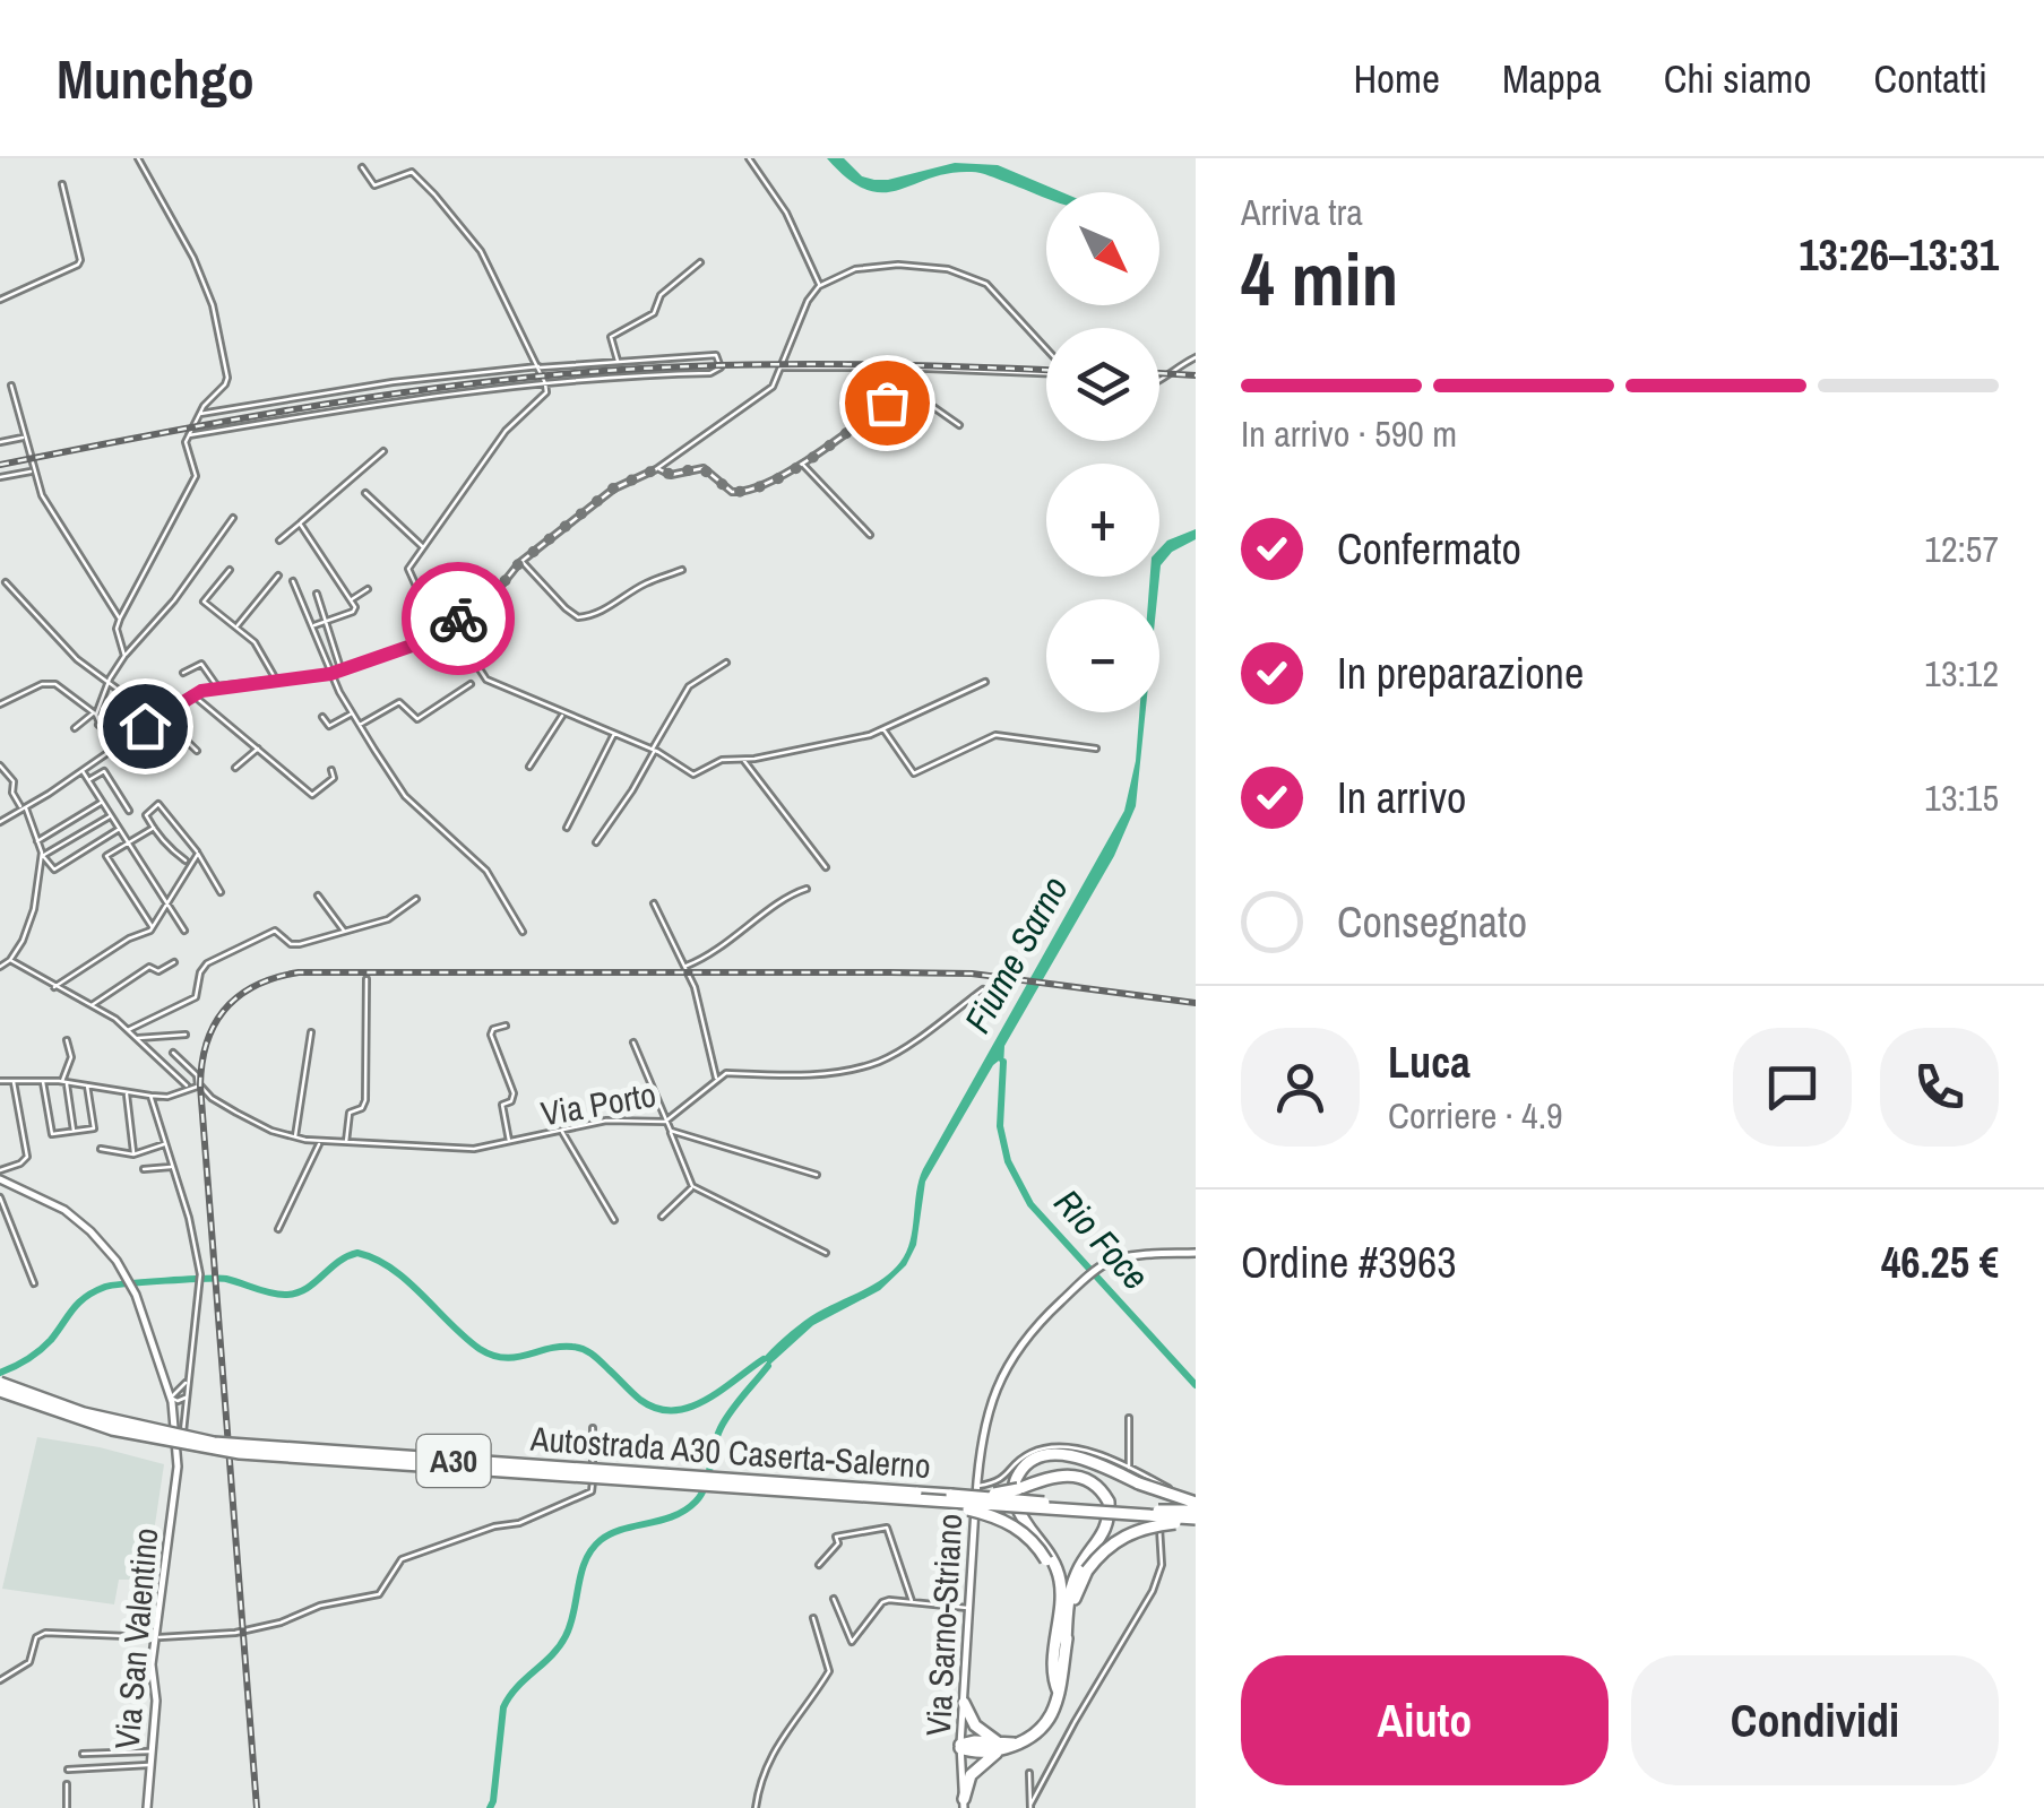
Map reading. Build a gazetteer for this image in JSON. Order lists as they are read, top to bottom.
{
  "streets": {
    "highway": ["Autostrada A30 Caserta-Salerno", "A30"],
    "main road": ["Via Sarno-Striano", "Via San Valentino"],
    "street": ["Via Porto"]
  },
  "water": ["Fiume Sarno", "Rio Foce"],
  "north": "bottom right",
  "page": {
    "header": "Munchgo",
    "nav": [
      "Home",
      "Mappa",
      "Chi siamo",
      "Contatti"
    ],
    "heading": ["4 min", "Arriva tra", "13:26–13:31"],
    "panel": [
      "Luca",
      "Corriere · 4.9",
      "Ordine #3963",
      "46.25 €"
    ],
    "map_buttons": ["+", "−"],
    "bar": "In arrivo · 590 m",
    "list": [
      ["Confermato", "12:57"],
      ["In preparazione", "13:12"],
      ["In arrivo", "13:15"],
      "Consegnato"
    ],
    "buttons": ["Aiuto", "Condividi"]
  }
}
